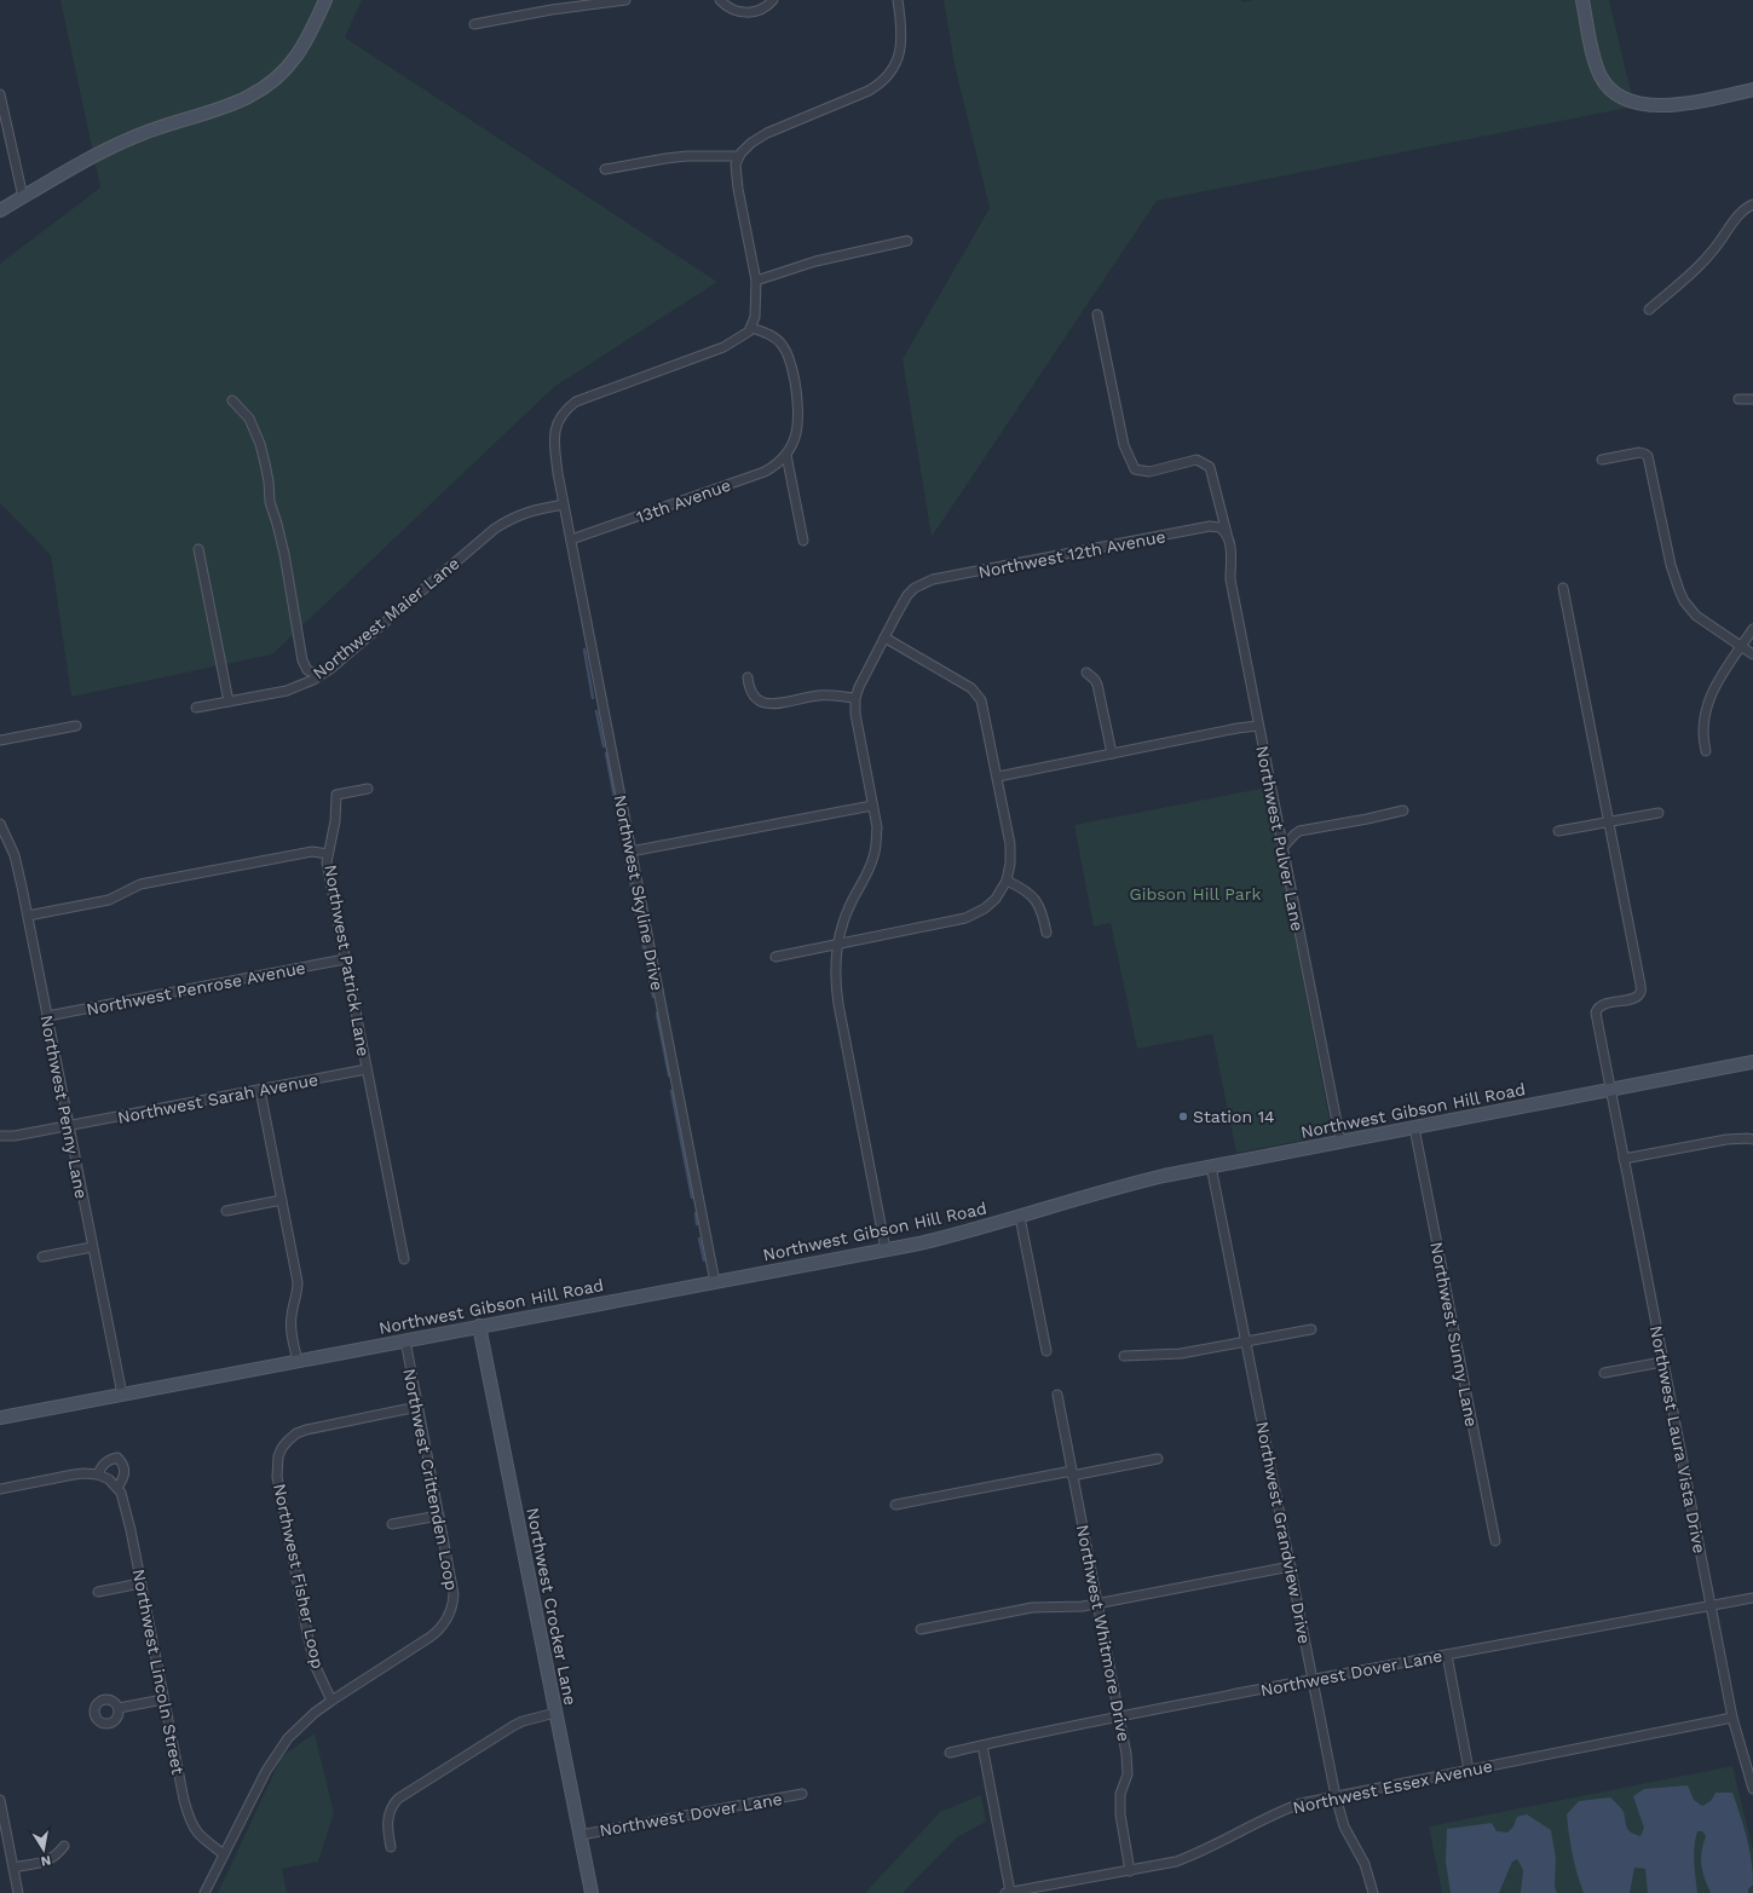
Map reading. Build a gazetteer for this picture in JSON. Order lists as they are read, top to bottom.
{
  "streets": {
    "main road": ["Northwest Gibson Hill Road", "Northwest Crocker Lane"],
    "street": [
      "13th Avenue",
      "Northwest 12th Avenue",
      "Northwest Maier Lane",
      "Northwest Pulver Lane",
      "Northwest Skyline Drive",
      "Northwest Patrick Lane",
      "Northwest Penrose Avenue",
      "Northwest Sarah Avenue",
      "Northwest Penny Lane",
      "Northwest Sunny Lane",
      "Northwest Laura Vista Drive",
      "Northwest Crittenden Loop",
      "Northwest Grandview Drive",
      "Northwest Fisher Loop",
      "Northwest Whitmore Drive",
      "Northwest Lincoln Street",
      "Northwest Dover Lane",
      "Northwest Essex Avenue"
    ]
  },
  "crossings": [
    ["13th Avenue", "Northwest Skyline Drive"],
    ["Northwest 12th Avenue", "Northwest Pulver Lane"],
    ["Northwest Maier Lane", "Northwest Skyline Drive"],
    ["Northwest Pulver Lane", "Northwest Gibson Hill Road"],
    ["Northwest Skyline Drive", "Northwest Gibson Hill Road"],
    ["Northwest Patrick Lane", "Northwest Penrose Avenue"],
    ["Northwest Patrick Lane", "Northwest Sarah Avenue"],
    ["Northwest Penrose Avenue", "Northwest Penny Lane"],
    ["Northwest Sarah Avenue", "Northwest Penny Lane"],
    ["Northwest Penny Lane", "Northwest Gibson Hill Road"],
    ["Northwest Gibson Hill Road", "Northwest Sunny Lane"],
    ["Northwest Gibson Hill Road", "Northwest Laura Vista Drive"],
    ["Northwest Gibson Hill Road", "Northwest Crittenden Loop"],
    ["Northwest Gibson Hill Road", "Northwest Grandview Drive"],
    ["Northwest Gibson Hill Road", "Northwest Crocker Lane"],
    ["Northwest Laura Vista Drive", "Northwest Dover Lane"],
    ["Northwest Laura Vista Drive", "Northwest Essex Avenue"],
    ["Northwest Crittenden Loop", "Northwest Fisher Loop"],
    ["Northwest Crittenden Loop", "Northwest Lincoln Street"],
    ["Northwest Grandview Drive", "Northwest Dover Lane"],
    ["Northwest Grandview Drive", "Northwest Essex Avenue"],
    ["Northwest Crocker Lane", "Northwest Dover Lane"],
    ["Northwest Whitmore Drive", "Northwest Dover Lane"],
    ["Northwest Whitmore Drive", "Northwest Essex Avenue"]
  ],
  "parks": ["Gibson Hill Park"],
  "places": ["Station 14"],
  "north": "bottom"
}
